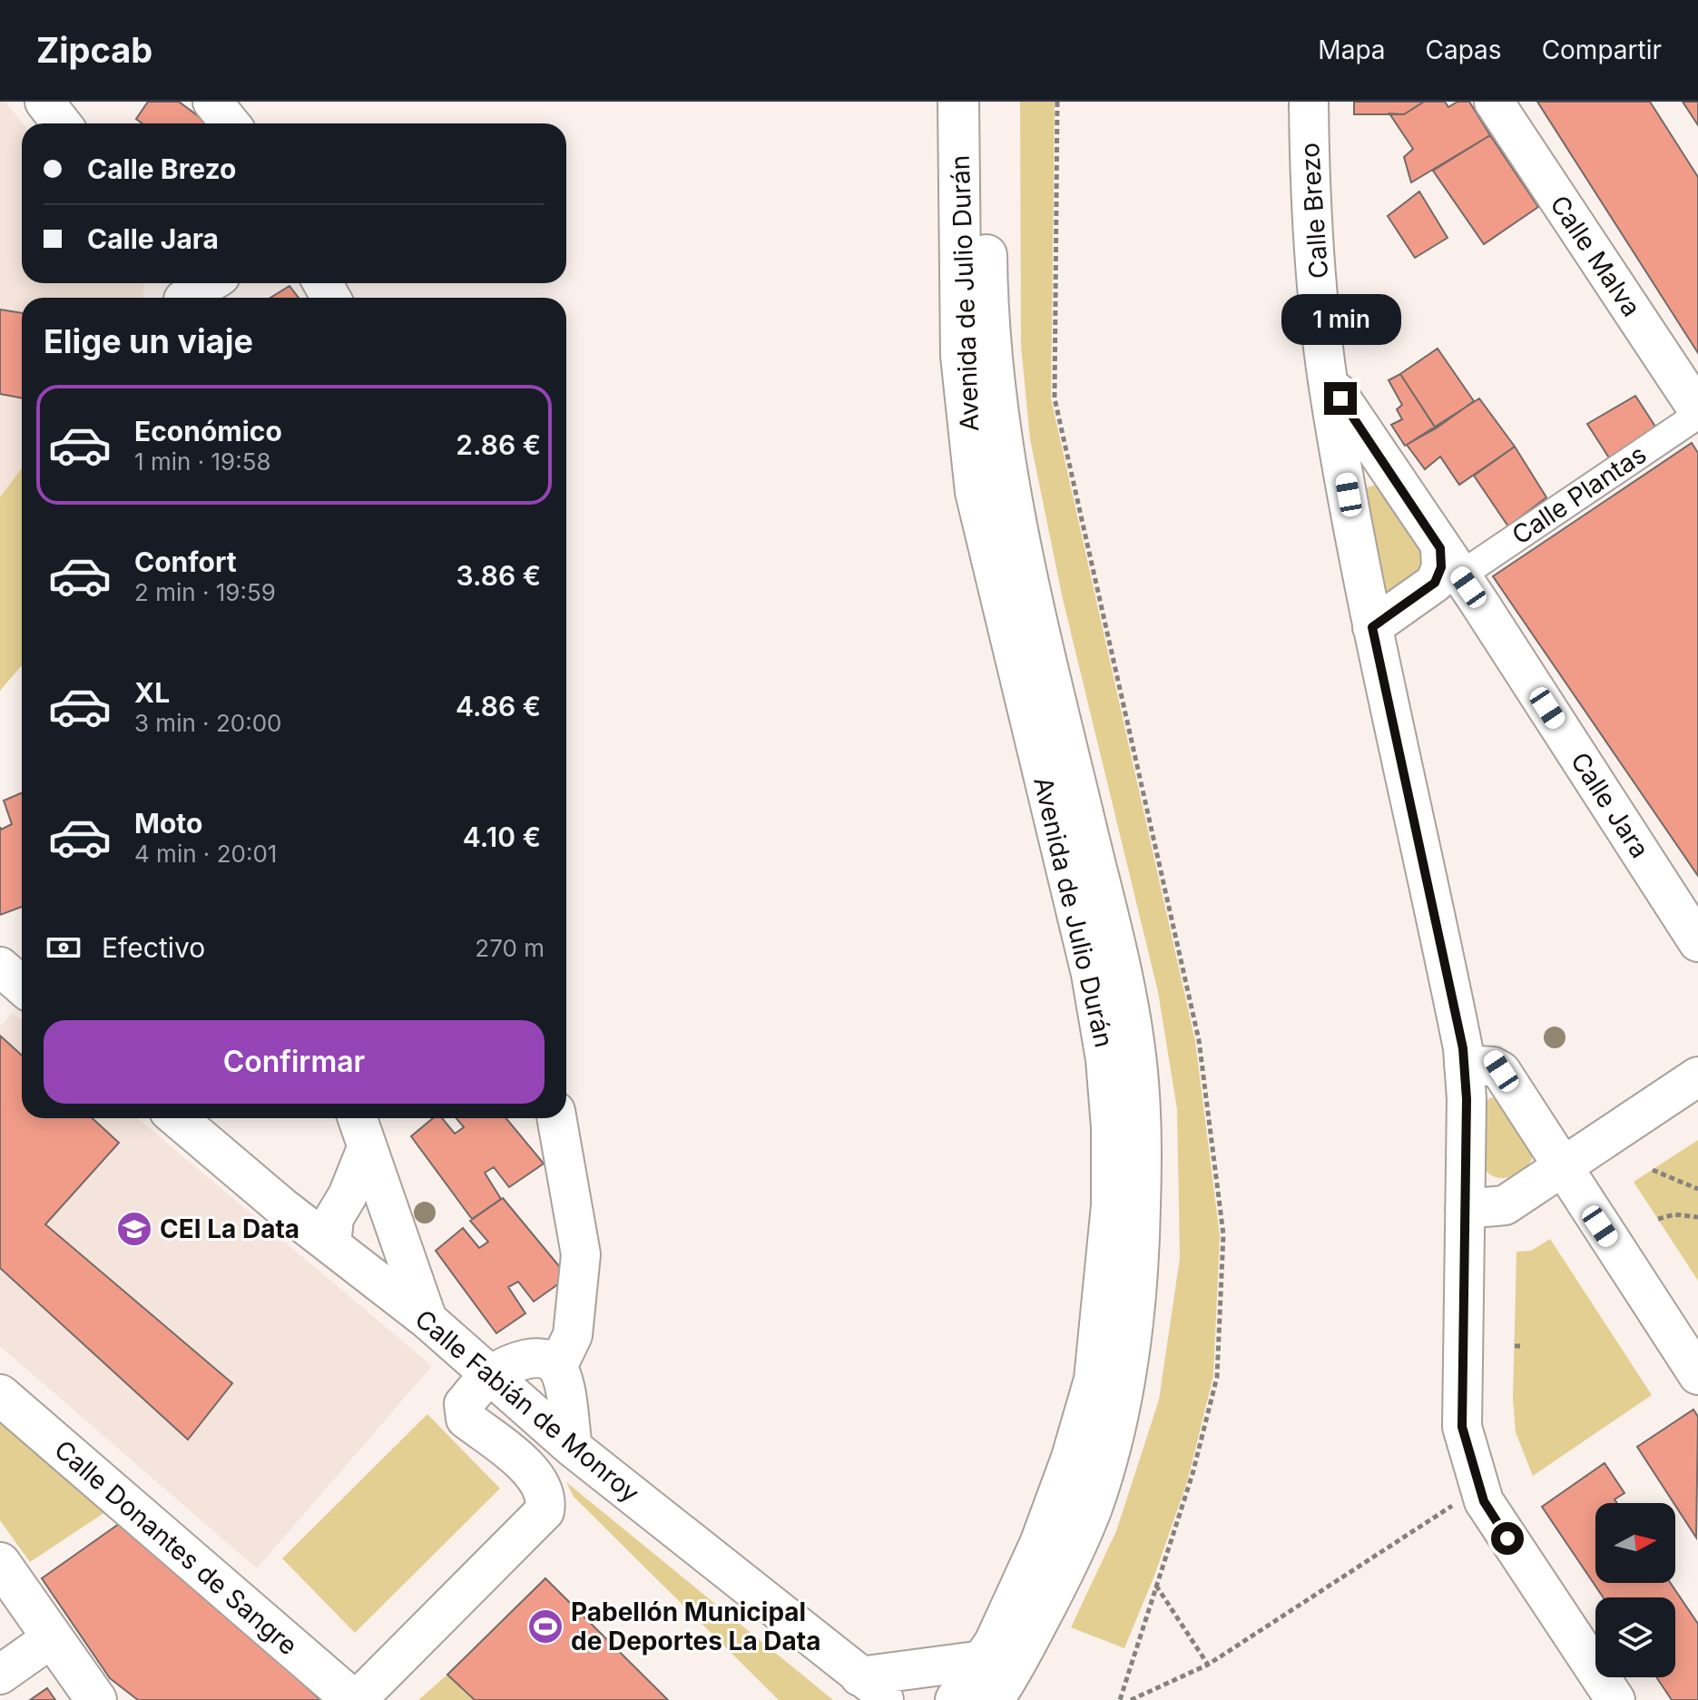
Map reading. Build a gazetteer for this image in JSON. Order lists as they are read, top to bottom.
{
  "streets": {
    "main road": ["Avenida de Julio Durán", "Calle Donantes de Sangre"],
    "street": [
      "Calle Brezo",
      "Calle Malva",
      "Calle Plantas",
      "Calle Jara",
      "Calle Fabián de Monroy"
    ]
  },
  "crossings": [
    ["Calle Brezo", "Calle Jara"],
    ["Calle Malva", "Calle Plantas"],
    ["Calle Plantas", "Calle Jara"]
  ],
  "places": {
    "school or university": ["CEI La Data"],
    "sports": ["Pabellón Municipal de Deportes La Data"]
  },
  "north": "right",
  "page": {
    "header": "Zipcab",
    "nav": ["Mapa", "Capas", "Compartir"],
    "banner": ["Calle Brezo", "Calle Jara"],
    "bubble": "1 min",
    "heading": "Elige un viaje",
    "list": [
      {
        "name": "Económico",
        "note": "1 min · 19:58",
        "value": "2.86 €"
      },
      {
        "name": "Confort",
        "note": "2 min · 19:59",
        "value": "3.86 €"
      },
      {
        "name": "XL",
        "note": "3 min · 20:00",
        "value": "4.86 €"
      },
      {
        "name": "Moto",
        "note": "4 min · 20:01",
        "value": "4.10 €"
      }
    ],
    "pay": ["Efectivo", "270 m"],
    "buttons": "Confirmar"
  }
}
